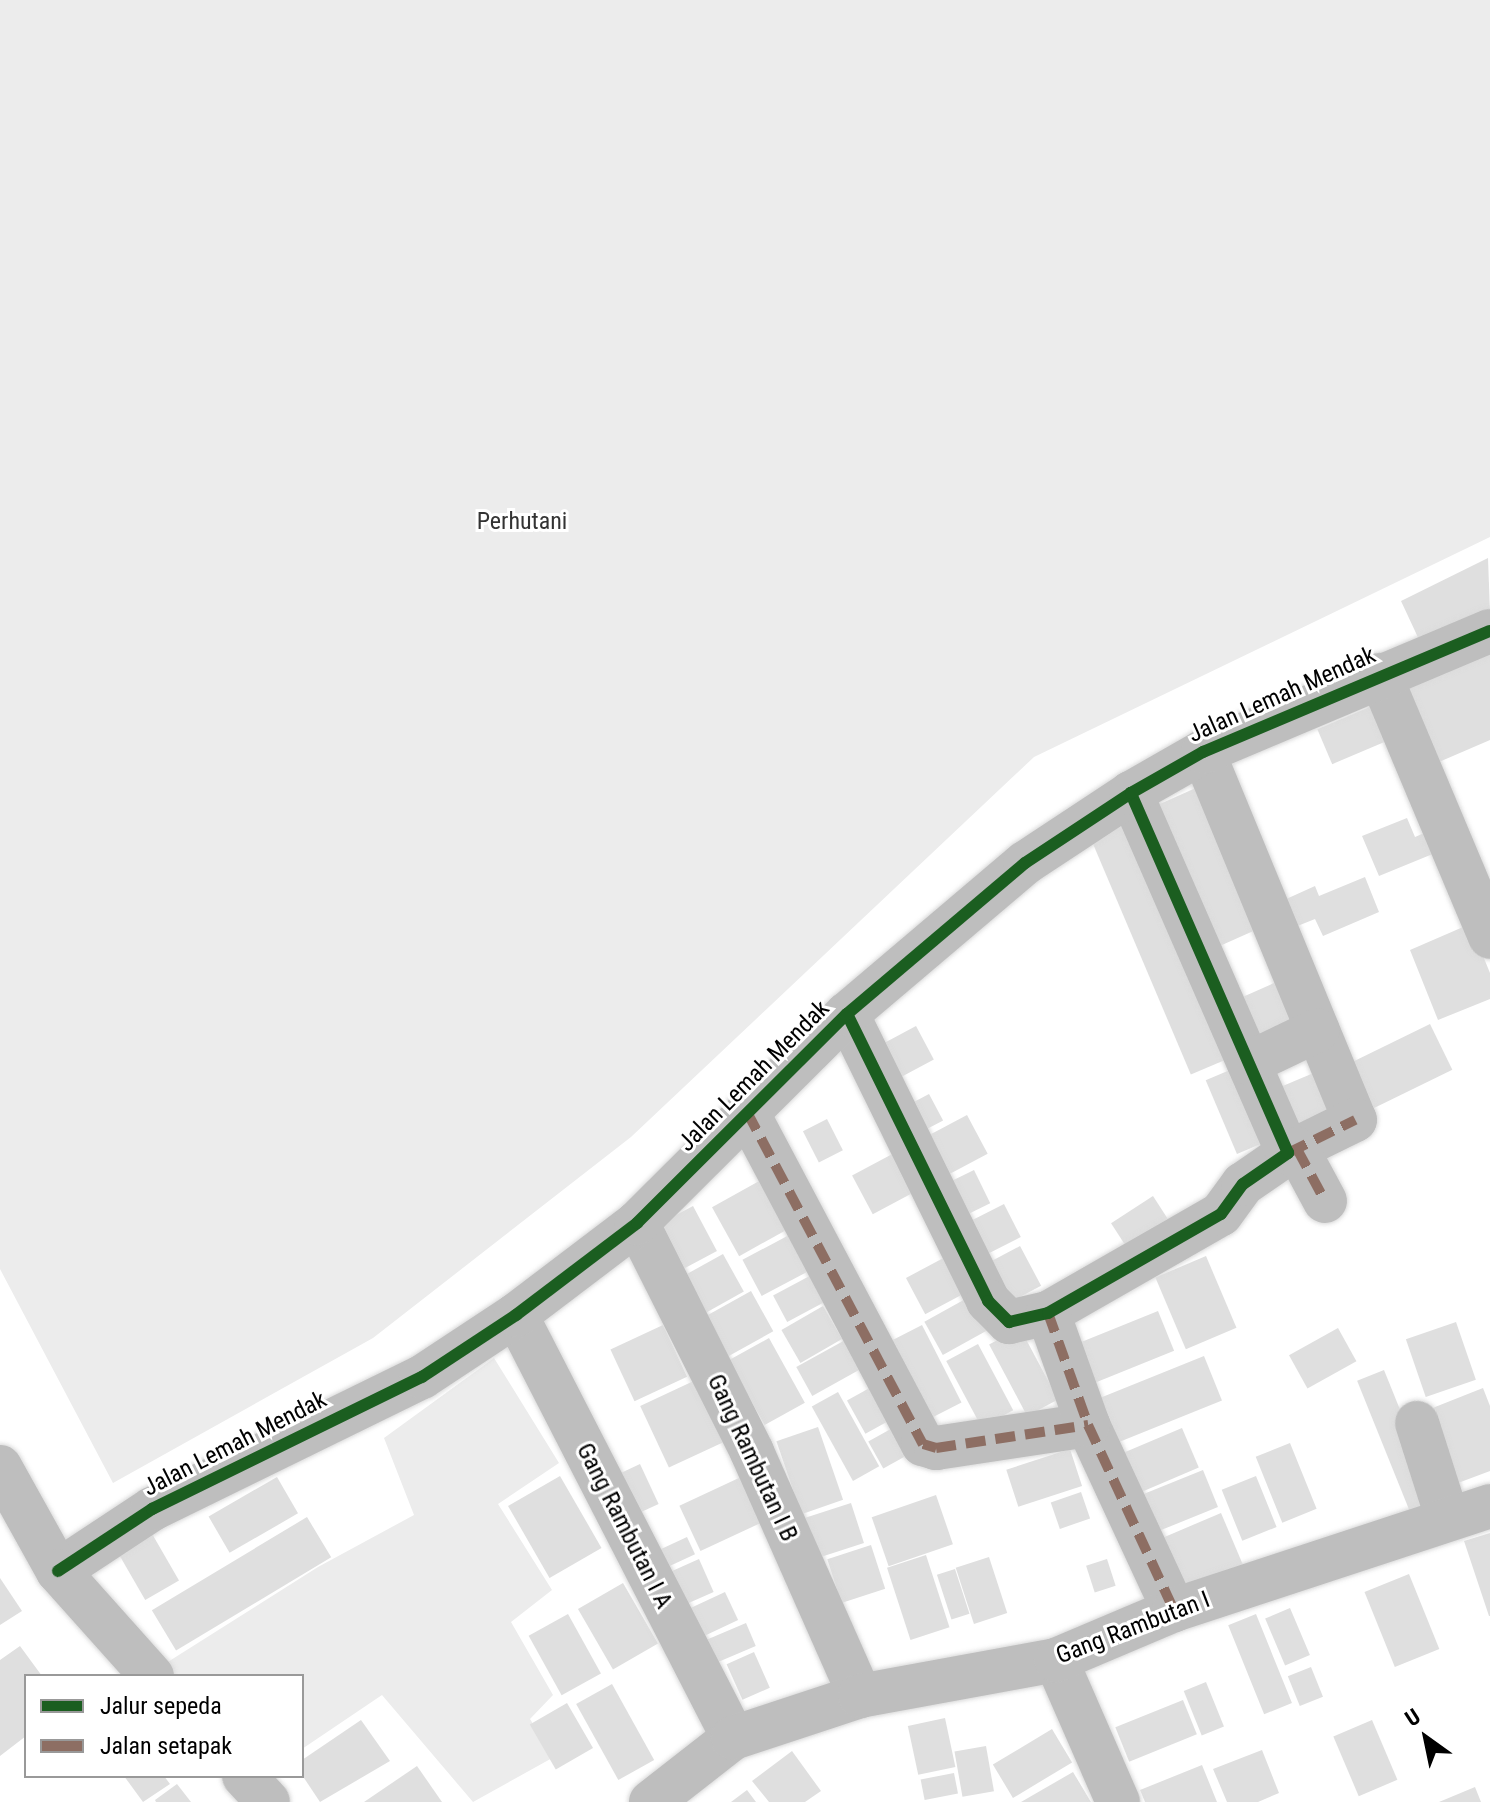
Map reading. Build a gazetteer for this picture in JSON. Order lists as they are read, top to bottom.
{
  "streets": {
    "street": [
      "Jalan Lemah Mendak",
      "Gang Rambutan I B",
      "Gang Rambutan I A",
      "Gang Rambutan I"
    ]
  },
  "crossings": [
    ["Jalan Lemah Mendak", "Gang Rambutan I B"],
    ["Jalan Lemah Mendak", "Gang Rambutan I A"],
    ["Gang Rambutan I B", "Gang Rambutan I"],
    ["Gang Rambutan I A", "Gang Rambutan I"]
  ],
  "parks": ["Perhutani"],
  "legend": ["Jalur sepeda", "Jalan setapak"],
  "north": "top left"
}
